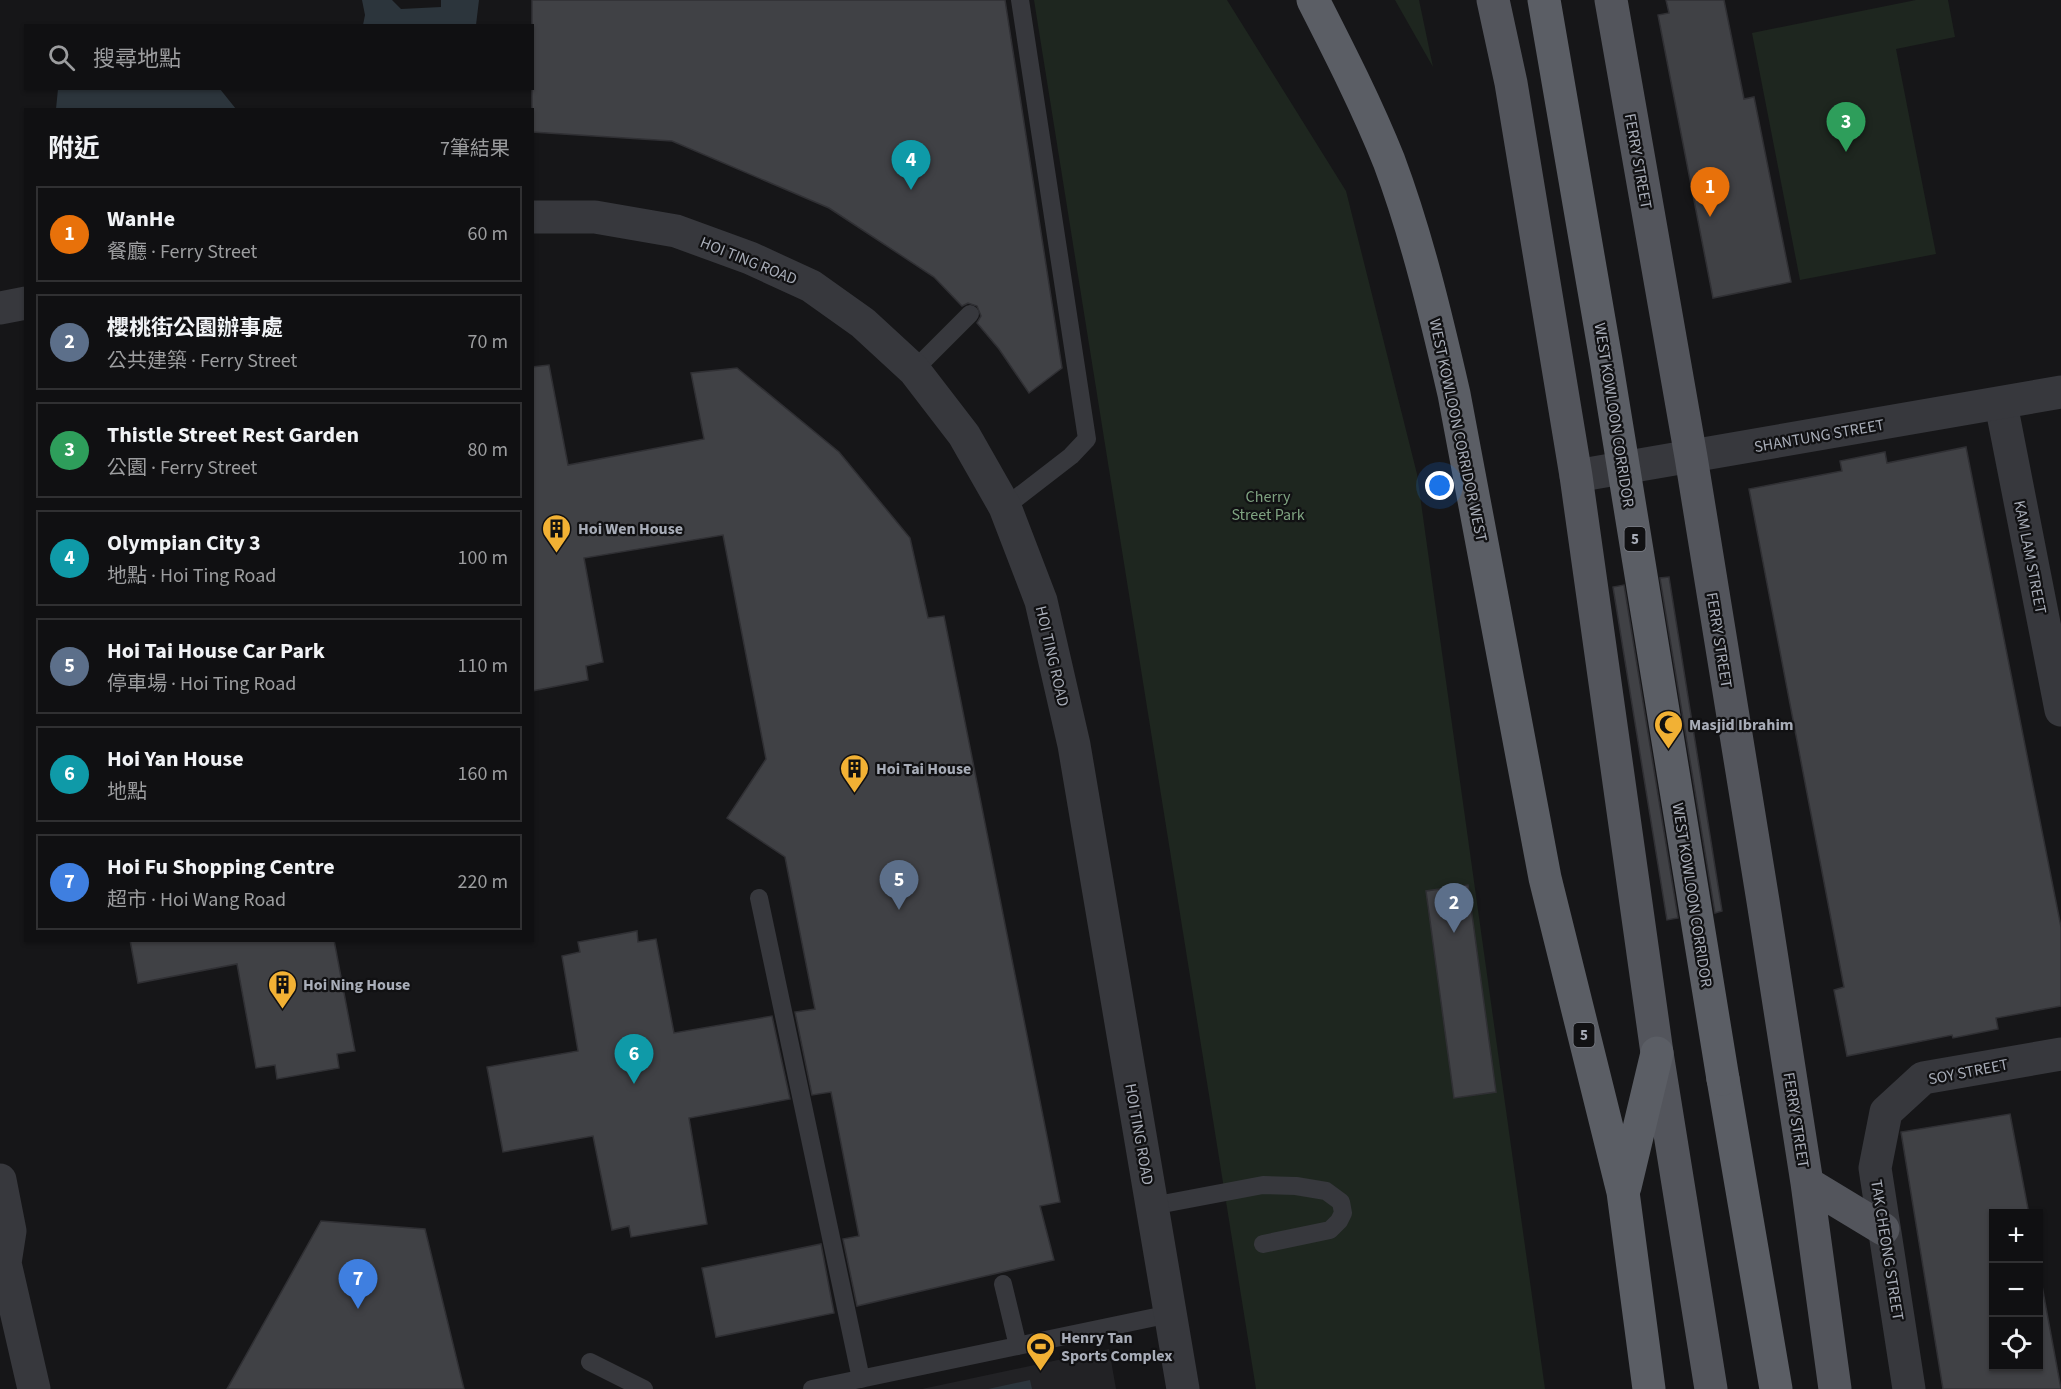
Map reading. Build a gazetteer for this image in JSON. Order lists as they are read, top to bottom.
{
  "streets": {
    "highway": ["WEST KOWLOON CORRIDOR", "WEST KOWLOON CORRIDOR WEST", "5"],
    "main road": ["FERRY STREET"],
    "street": [
      "HOI TING ROAD",
      "SHANTUNG STREET",
      "KAM LAM STREET",
      "SOY STREET",
      "TAK CHEONG STREET"
    ]
  },
  "crossings": [
    ["FERRY STREET", "SHANTUNG STREET"],
    ["WEST KOWLOON CORRIDOR WEST", "5"],
    ["SHANTUNG STREET", "KAM LAM STREET"],
    ["SOY STREET", "TAK CHEONG STREET"]
  ],
  "parks": ["Cherry Street Park"],
  "places": {
    "building": ["Hoi Wen House", "Hoi Tai House", "Hoi Ning House"],
    "mosque": ["Masjid Ibrahim"],
    "sports": ["Henry Tan Sports Complex"]
  },
  "page": {
    "search": "搜尋地點",
    "pins": [
      "3",
      "4",
      "1",
      "5",
      "2",
      "6",
      "7"
    ],
    "heading": ["附近", "7筆結果"],
    "list": [
      {
        "mark": "1",
        "name": "WanHe",
        "note": "餐廳 · Ferry Street",
        "value": "60 m"
      },
      {
        "mark": "2",
        "name": "櫻桃街公園辦事處",
        "note": "公共建築 · Ferry Street",
        "value": "70 m"
      },
      {
        "mark": "3",
        "name": "Thistle Street Rest Garden",
        "note": "公園 · Ferry Street",
        "value": "80 m"
      },
      {
        "mark": "4",
        "name": "Olympian City 3",
        "note": "地點 · Hoi Ting Road",
        "value": "100 m"
      },
      {
        "mark": "5",
        "name": "Hoi Tai House Car Park",
        "note": "停車場 · Hoi Ting Road",
        "value": "110 m"
      },
      {
        "mark": "6",
        "name": "Hoi Yan House",
        "note": "地點",
        "value": "160 m"
      },
      {
        "mark": "7",
        "name": "Hoi Fu Shopping Centre",
        "note": "超市 · Hoi Wang Road",
        "value": "220 m"
      }
    ],
    "map_buttons": ["+", "−"]
  }
}
